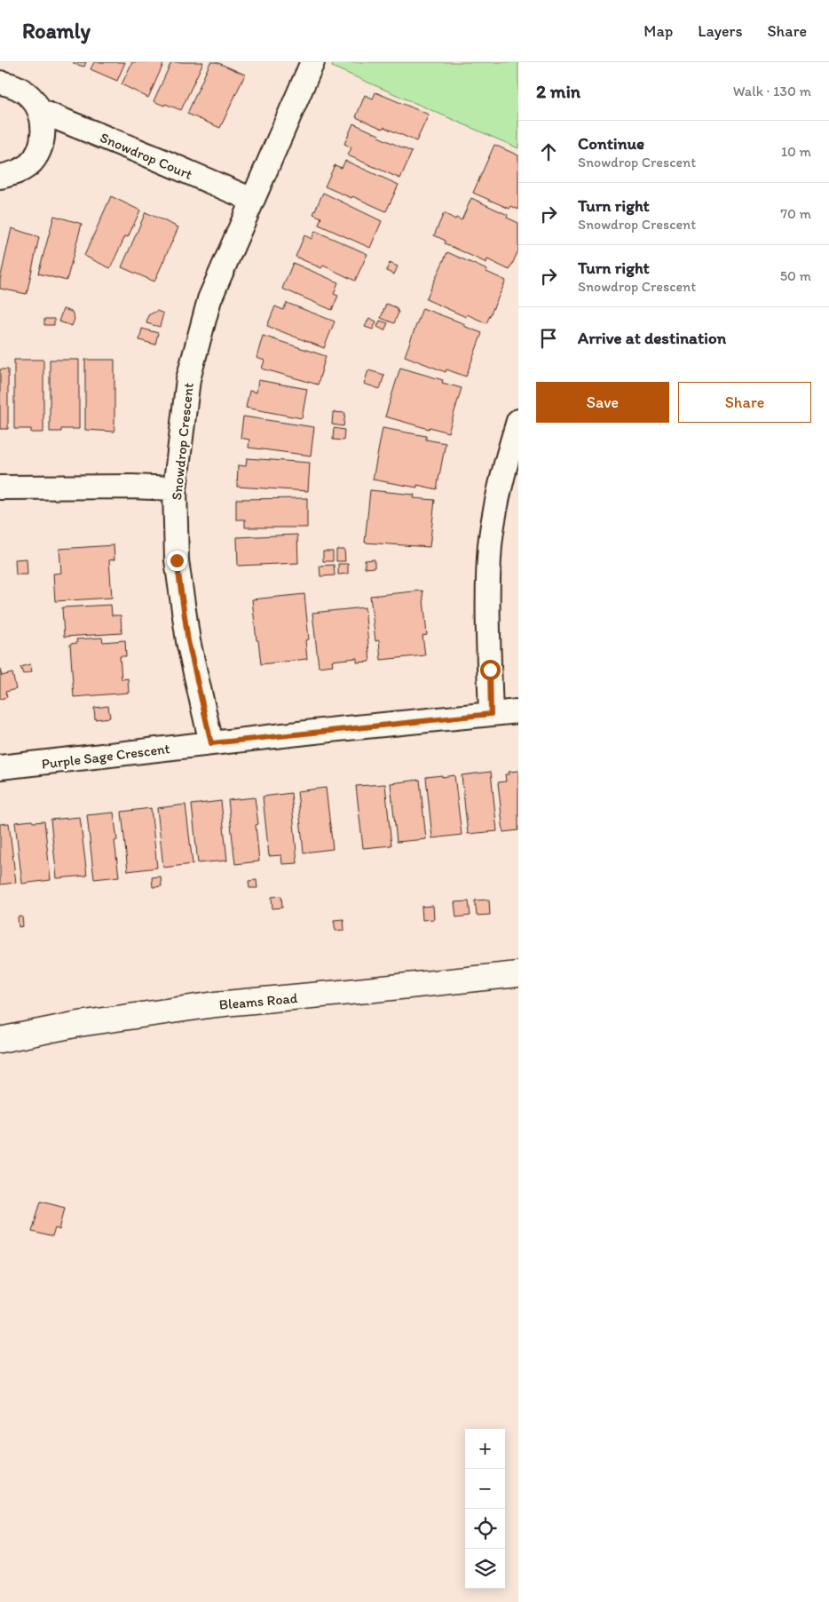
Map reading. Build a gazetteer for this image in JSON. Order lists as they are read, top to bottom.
{
  "streets": {
    "main road": ["Bleams Road"],
    "street": ["Snowdrop Court", "Snowdrop Crescent", "Purple Sage Crescent"]
  },
  "crossings": [
    ["Snowdrop Court", "Snowdrop Crescent"],
    ["Snowdrop Crescent", "Purple Sage Crescent"]
  ],
  "page": {
    "header": "Roamly",
    "nav": ["Map", "Layers", "Share"],
    "heading": ["2 min", "Walk · 130 m"],
    "list": [
      ["Continue", "Snowdrop Crescent", "10 m"],
      ["Turn right", "Snowdrop Crescent", "70 m"],
      ["Turn right", "Snowdrop Crescent", "50 m"],
      "Arrive at destination"
    ],
    "buttons": ["Save", "Share"],
    "map_buttons": ["+", "−"]
  }
}
